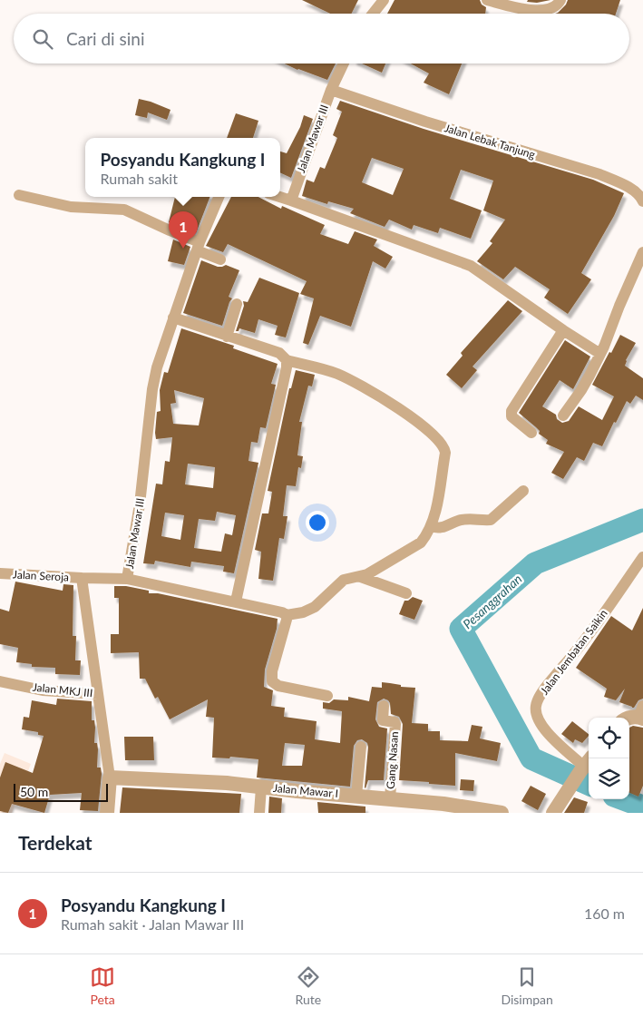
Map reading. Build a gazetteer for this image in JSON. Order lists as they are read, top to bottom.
{
  "streets": {
    "street": [
      "Jalan Mawar III",
      "Jalan Lebak Tanjung",
      "Jalan Seroja",
      "Jalan Jembatan Saikin",
      "Jalan MKJ III",
      "Gang Nasan",
      "Jalan Mawar I"
    ]
  },
  "crossings": [
    ["Jalan Mawar III", "Jalan Lebak Tanjung"],
    ["Jalan Mawar III", "Jalan Seroja"],
    ["Gang Nasan", "Jalan Mawar I"]
  ],
  "water": ["Pesanggrahan"],
  "scale_bar": "50 m",
  "page": {
    "search": "Cari di sini",
    "popup": ["Posyandu Kangkung I", "Rumah sakit"],
    "pins": "1",
    "scale": "50 m",
    "heading": "Terdekat",
    "list": [
      {
        "mark": "1",
        "name": "Posyandu Kangkung I",
        "note": "Rumah sakit · Jalan Mawar III",
        "value": "160 m"
      }
    ],
    "nav": ["Peta", "Rute", "Disimpan"]
  }
}
